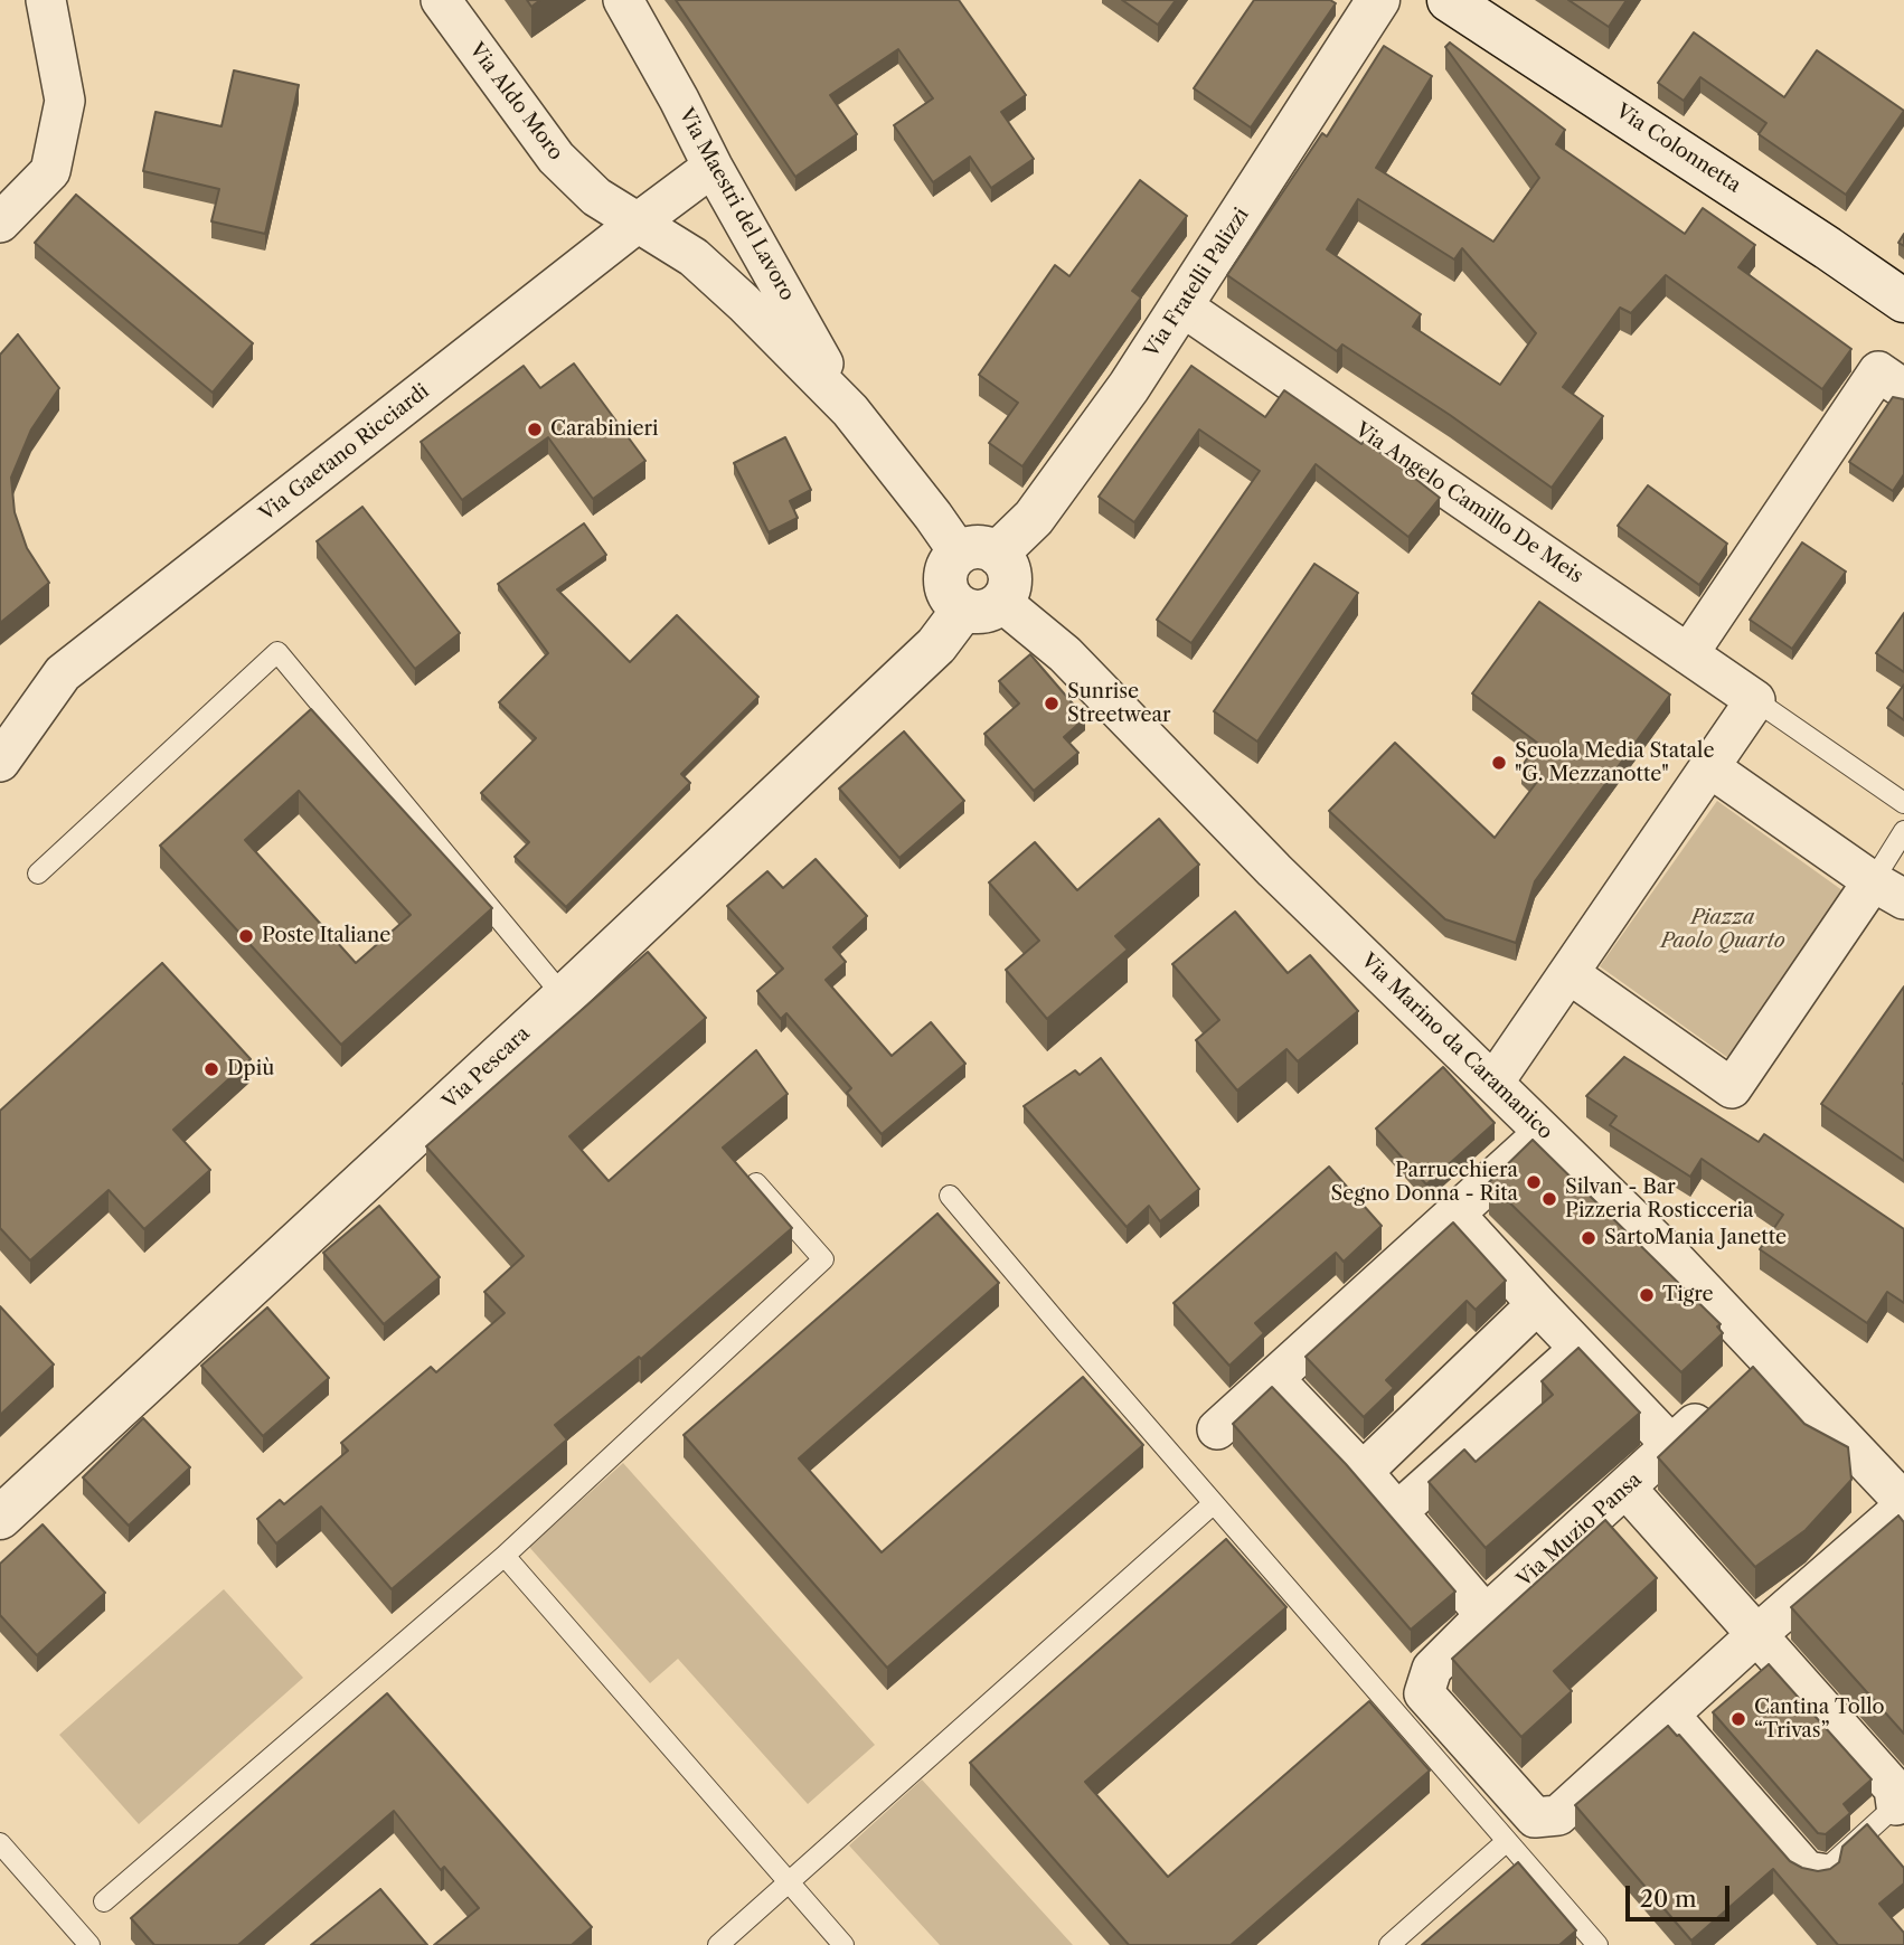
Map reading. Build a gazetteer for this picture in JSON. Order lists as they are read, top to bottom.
{
  "streets": {
    "street": [
      "Via Aldo Moro",
      "Via Colonnetta",
      "Via Maestri del Lavoro",
      "Via Fratelli Palizzi",
      "Via Gaetano Ricciardi",
      "Via Angelo Camillo De Meis",
      "Via Marino da Caramanico",
      "Via Pescara",
      "Via Muzio Pansa"
    ]
  },
  "crossings": [
    ["Via Aldo Moro", "Via Maestri del Lavoro"],
    ["Via Aldo Moro", "Via Gaetano Ricciardi"],
    ["Via Maestri del Lavoro", "Via Fratelli Palizzi"],
    ["Via Maestri del Lavoro", "Via Gaetano Ricciardi"],
    ["Via Maestri del Lavoro", "Via Marino da Caramanico"],
    ["Via Maestri del Lavoro", "Via Pescara"],
    ["Via Fratelli Palizzi", "Via Angelo Camillo De Meis"],
    ["Via Fratelli Palizzi", "Via Marino da Caramanico"],
    ["Via Fratelli Palizzi", "Via Pescara"],
    ["Via Marino da Caramanico", "Via Pescara"],
    ["Via Marino da Caramanico", "Via Muzio Pansa"]
  ],
  "parks": ["Piazza Paolo Quarto"],
  "places": [
    "Carabinieri",
    "Sunrise Streetwear",
    "Scuola Media Statale \"G. Mezzanotte\"",
    "Poste Italiane",
    "Dpiù",
    "Parrucchiera Segno Donna - Rita",
    "Silvan - Bar Pizzeria Rosticceria",
    "SartoMania Janette",
    "Tigre",
    "Cantina Tollo “Trivas”"
  ],
  "scale_bar": "20 m"
}
